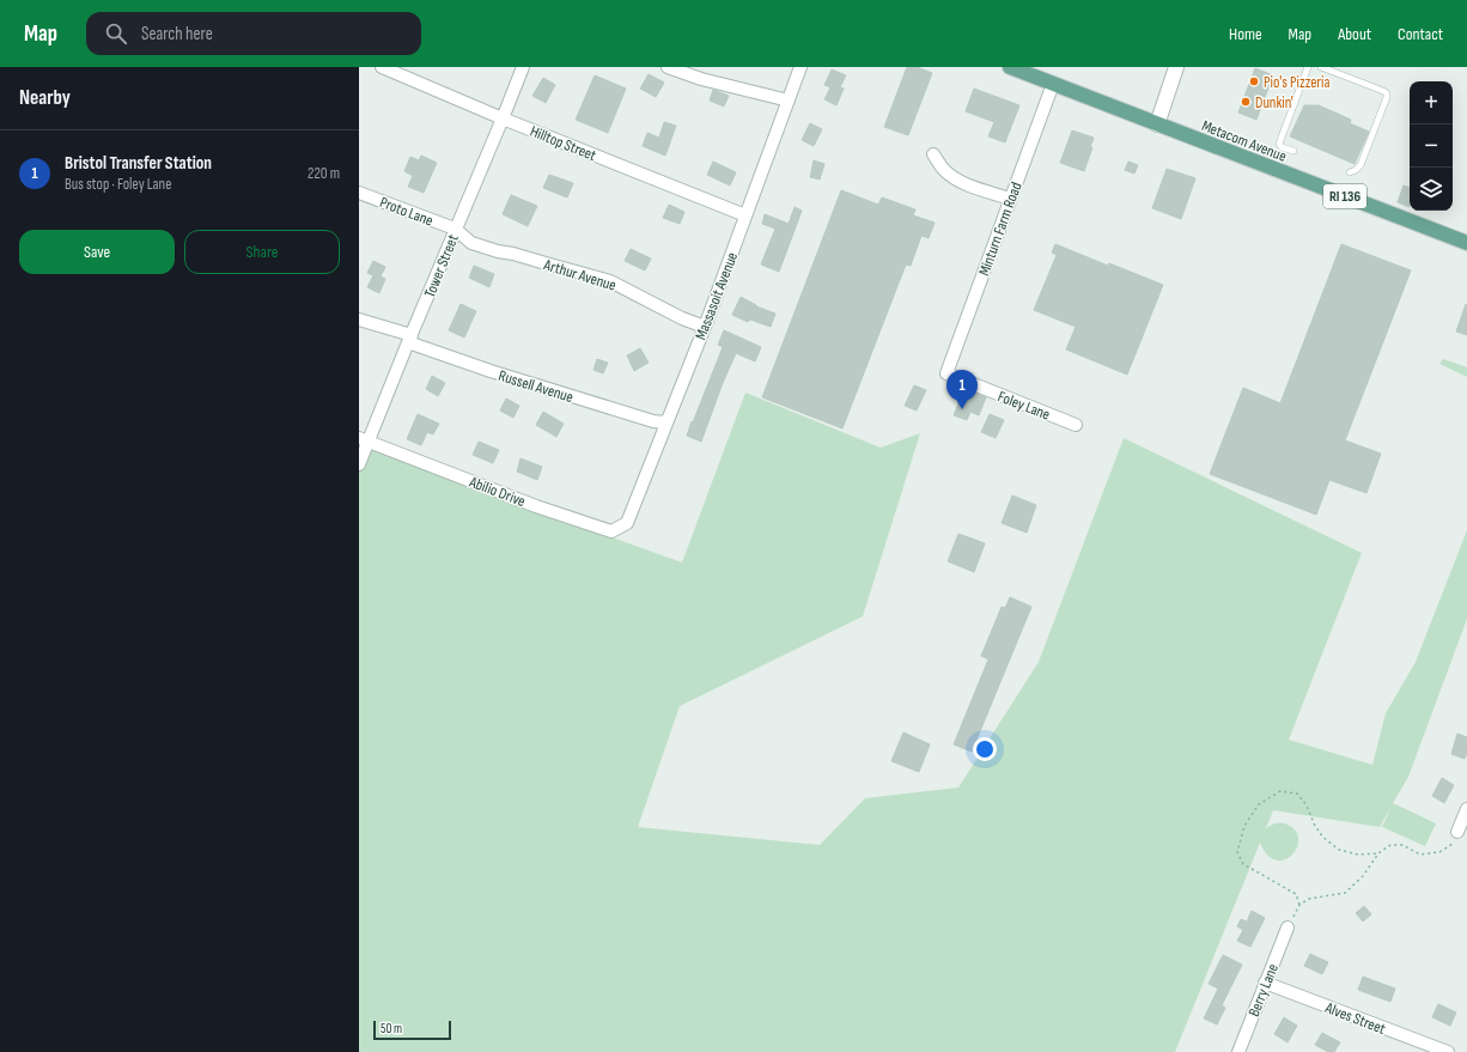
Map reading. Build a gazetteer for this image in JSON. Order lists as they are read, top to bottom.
{
  "streets": {
    "main road": ["Metacom Avenue", "RI 136"],
    "street": [
      "Hilltop Street",
      "Proto Lane",
      "Minturn Farm Road",
      "Tower Street",
      "Arthur Avenue",
      "Massasoit Avenue",
      "Russell Avenue",
      "Foley Lane",
      "Abilio Drive",
      "Berry Lane",
      "Alves Street"
    ]
  },
  "crossings": [
    ["Metacom Avenue", "Minturn Farm Road"],
    ["Hilltop Street", "Tower Street"],
    ["Hilltop Street", "Massasoit Avenue"],
    ["Proto Lane", "Tower Street"],
    ["Proto Lane", "Arthur Avenue"],
    ["Minturn Farm Road", "Foley Lane"],
    ["Tower Street", "Arthur Avenue"],
    ["Tower Street", "Russell Avenue"],
    ["Tower Street", "Abilio Drive"],
    ["Arthur Avenue", "Massasoit Avenue"],
    ["Massasoit Avenue", "Russell Avenue"],
    ["Massasoit Avenue", "Abilio Drive"],
    ["Berry Lane", "Alves Street"]
  ],
  "places": ["Pio's Pizzeria", "Dunkin'"],
  "scale_bar": "50 m",
  "page": {
    "header": "Map",
    "search": "Search here",
    "nav": [
      "Home",
      "Map",
      "About",
      "Contact"
    ],
    "heading": "Nearby",
    "map_buttons": ["+", "−"],
    "list": [
      {
        "mark": "1",
        "name": "Bristol Transfer Station",
        "note": "Bus stop · Foley Lane",
        "value": "220 m"
      }
    ],
    "buttons": ["Save", "Share"],
    "pins": "1",
    "scale": "50 m"
  }
}
